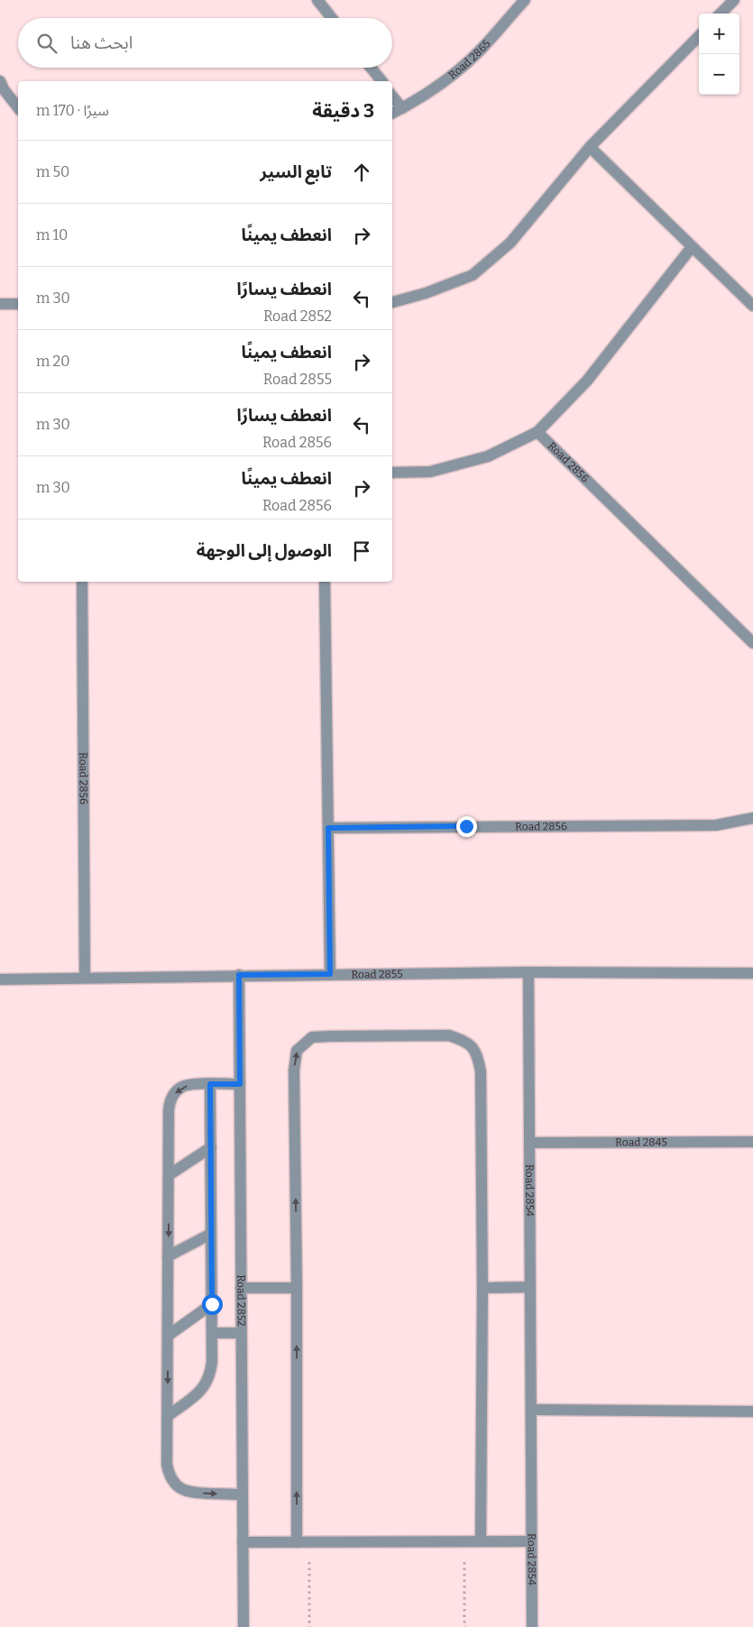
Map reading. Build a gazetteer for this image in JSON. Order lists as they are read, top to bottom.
{
  "streets": {
    "street": [
      "Road 2865",
      "Road 2856",
      "Road 2855",
      "Road 2845",
      "Road 2854",
      "Road 2852"
    ]
  },
  "crossings": [
    ["Road 2856", "Road 2855"],
    ["Road 2855", "Road 2854"],
    ["Road 2855", "Road 2852"],
    ["Road 2845", "Road 2854"]
  ],
  "page": {
    "map_buttons": ["+", "−"],
    "search": "ابحث هنا",
    "heading": ["3 دقيقة", "سيرًا · 170 m"],
    "list": [
      ["تابع السير", "50 m"],
      ["انعطف يمينًا", "10 m"],
      ["انعطف يسارًا", "Road 2852", "30 m"],
      ["انعطف يمينًا", "Road 2855", "20 m"],
      ["انعطف يسارًا", "Road 2856", "30 m"],
      ["انعطف يمينًا", "Road 2856", "30 m"],
      "الوصول إلى الوجهة"
    ]
  }
}
